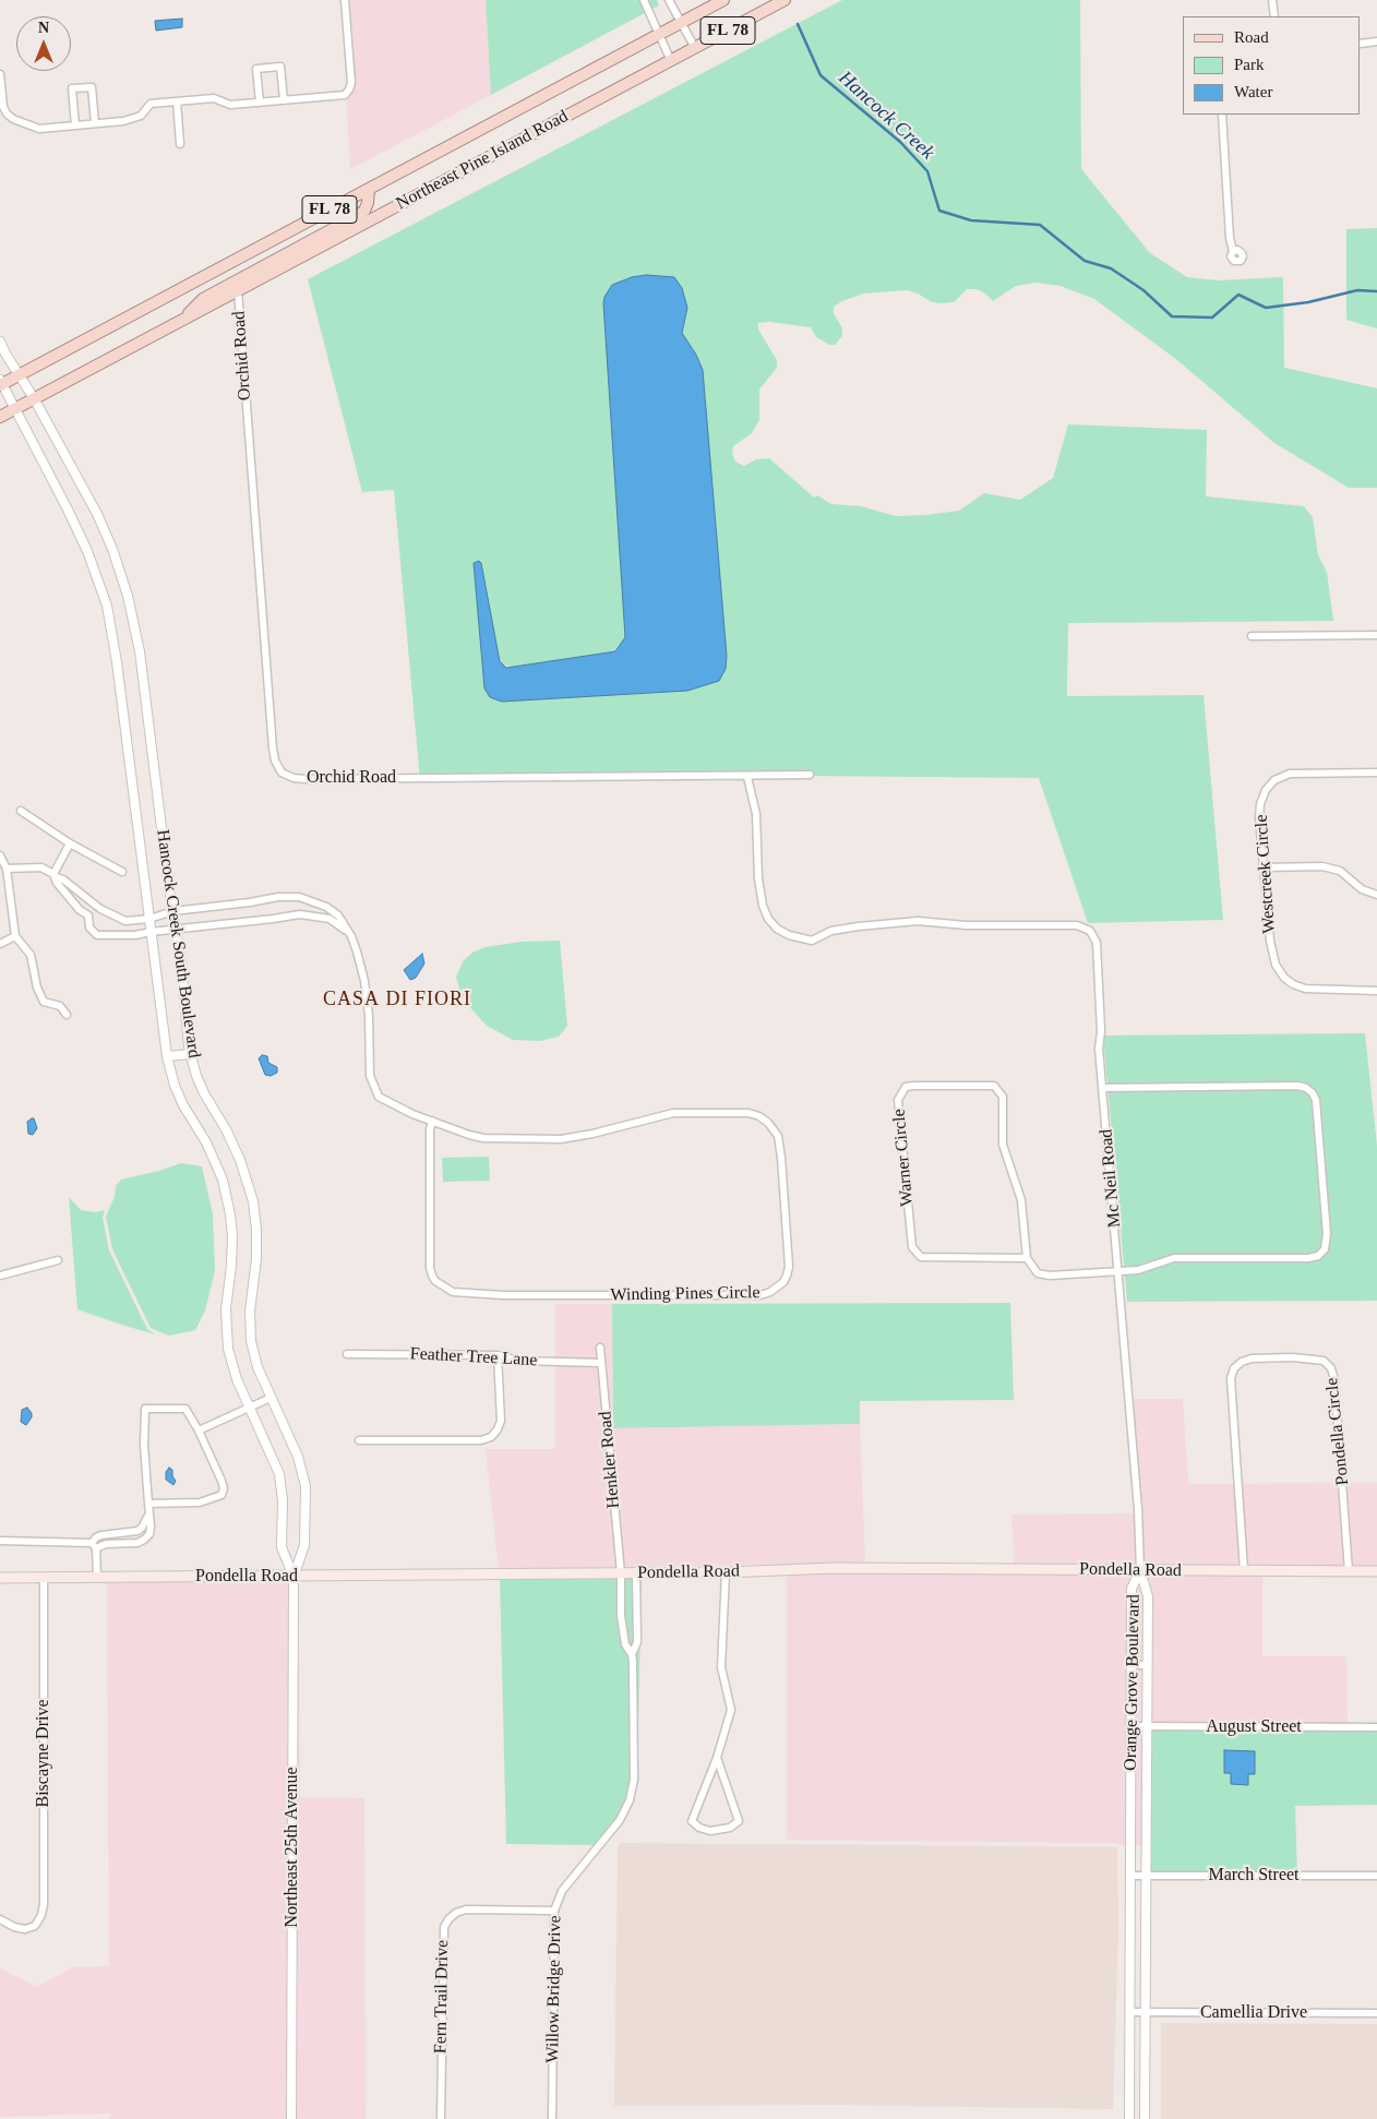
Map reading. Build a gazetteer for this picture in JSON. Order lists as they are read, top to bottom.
{
  "streets": {
    "main road": ["FL 78", "Northeast Pine Island Road", "Pondella Road"],
    "street": [
      "Orchid Road",
      "Westcreek Circle",
      "Hancock Creek South Boulevard",
      "Warner Circle",
      "Mc Neil Road",
      "Winding Pines Circle",
      "Feather Tree Lane",
      "Pondella Circle",
      "Henkler Road",
      "Orange Grove Boulevard",
      "August Street",
      "Biscayne Drive",
      "Northeast 25th Avenue",
      "March Street",
      "Willow Bridge Drive",
      "Fern Trail Drive",
      "Camellia Drive"
    ]
  },
  "crossings": [
    ["Northeast Pine Island Road", "Orchid Road"],
    ["Northeast Pine Island Road", "Hancock Creek South Boulevard"],
    ["Orchid Road", "Mc Neil Road"],
    ["Hancock Creek South Boulevard", "Winding Pines Circle"],
    ["Hancock Creek South Boulevard", "Pondella Road"],
    ["Hancock Creek South Boulevard", "Northeast 25th Avenue"],
    ["Mc Neil Road", "Pondella Road"],
    ["Mc Neil Road", "Orange Grove Boulevard"],
    ["Feather Tree Lane", "Henkler Road"],
    ["Pondella Circle", "Pondella Road"],
    ["Henkler Road", "Pondella Road"],
    ["Henkler Road", "Willow Bridge Drive"],
    ["Pondella Road", "Orange Grove Boulevard"],
    ["Pondella Road", "Biscayne Drive"],
    ["Pondella Road", "Northeast 25th Avenue"],
    ["Pondella Road", "Willow Bridge Drive"],
    ["Orange Grove Boulevard", "August Street"],
    ["Orange Grove Boulevard", "March Street"],
    ["Orange Grove Boulevard", "Camellia Drive"],
    ["Willow Bridge Drive", "Fern Trail Drive"]
  ],
  "districts": ["CASA DI FIORI"],
  "water": ["Hancock Creek"],
  "legend": ["Road", "Park", "Water"],
  "north": "top"
}
